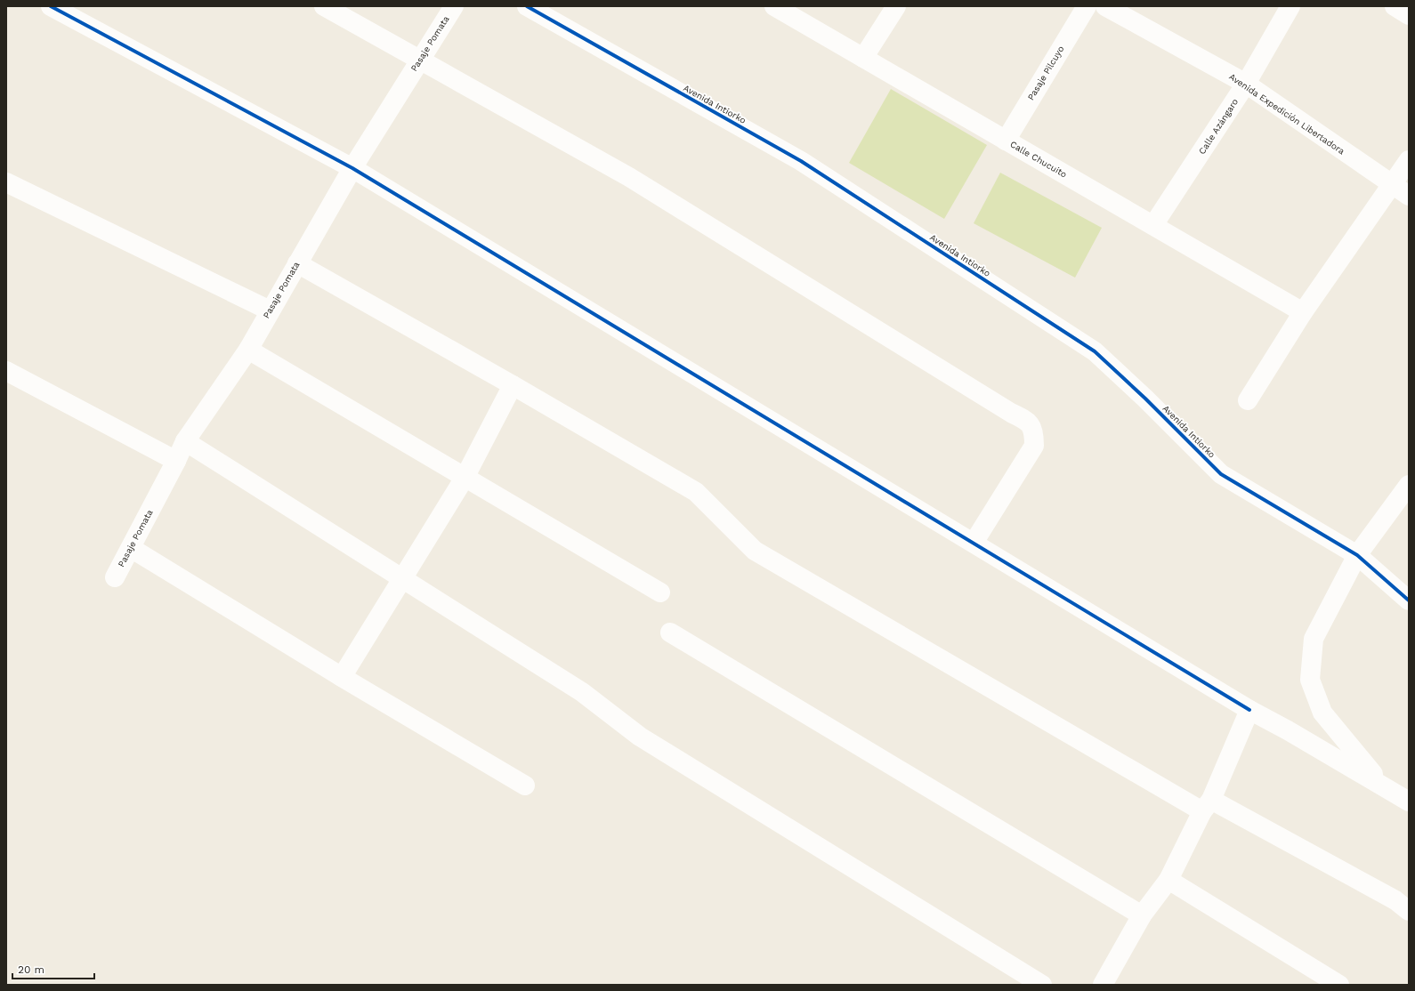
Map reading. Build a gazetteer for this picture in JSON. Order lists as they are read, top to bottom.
{
  "streets": {
    "street": [
      "Pasaje Pomata",
      "Pasaje Pilcuyo",
      "Avenida Intiorko",
      "Avenida Expedición Libertadora",
      "Calle Azángaro",
      "Calle Chucuito"
    ]
  },
  "crossings": [
    ["Pasaje Pilcuyo", "Calle Chucuito"],
    ["Avenida Expedición Libertadora", "Calle Azángaro"],
    ["Calle Azángaro", "Calle Chucuito"]
  ],
  "scale_bar": "20 m"
}
